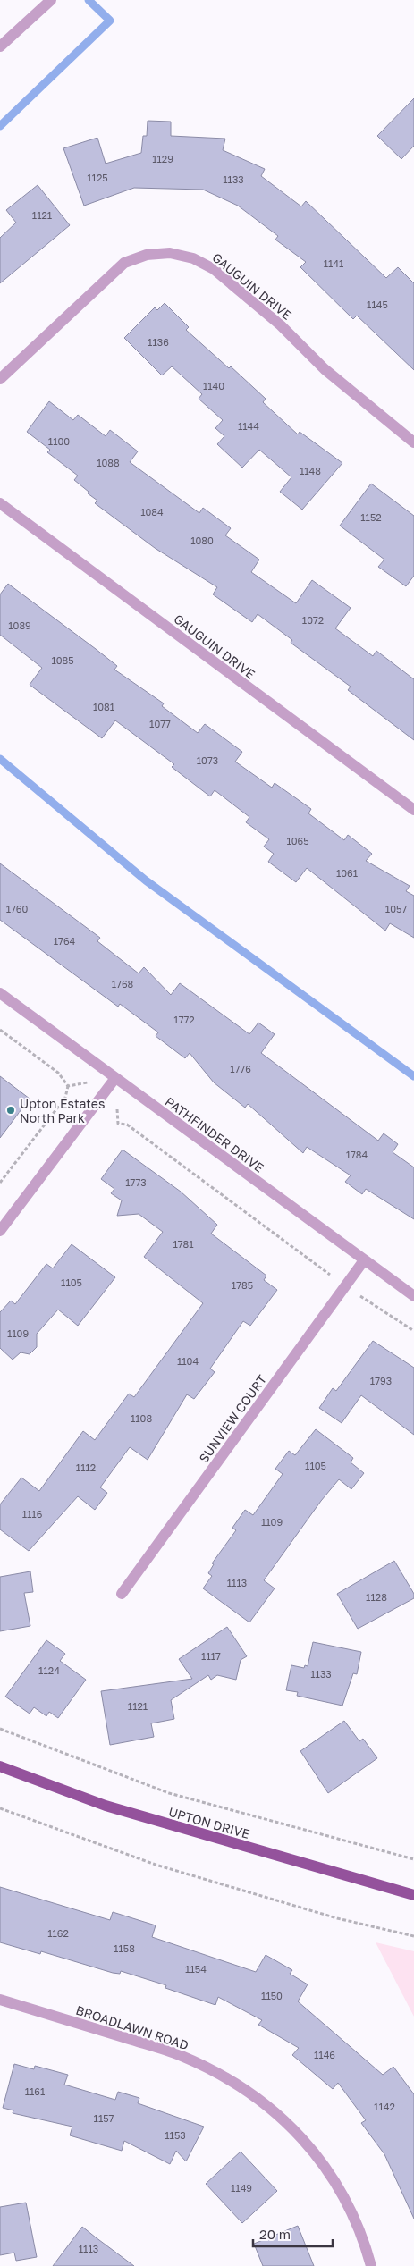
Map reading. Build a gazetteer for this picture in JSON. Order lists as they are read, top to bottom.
{
  "streets": {
    "main road": ["UPTON DRIVE"],
    "street": [
      "GAUGUIN DRIVE",
      "PATHFINDER DRIVE",
      "SUNVIEW COURT",
      "BROADLAWN ROAD"
    ]
  },
  "crossings": [
    ["PATHFINDER DRIVE", "SUNVIEW COURT"]
  ],
  "places": ["Upton Estates North Park"],
  "house_numbers": [
    "1129",
    "1125",
    "1133",
    "1121",
    "1141",
    "1145",
    "1136",
    "1140",
    "1144",
    "1100",
    "1088",
    "1148",
    "1084",
    "1152",
    "1080",
    "1072",
    "1089",
    "1085",
    "1081",
    "1077",
    "1073",
    "1065",
    "1061",
    "1760",
    "1057",
    "1764",
    "1768",
    "1772",
    "1776",
    "1784",
    "1773",
    "1781",
    "1105",
    "1785",
    "1109",
    "1104",
    "1793",
    "1108",
    "1105",
    "1112",
    "1116",
    "1109",
    "1113",
    "1128",
    "1117",
    "1124",
    "1133",
    "1121",
    "1162",
    "1158",
    "1154",
    "1150",
    "1146",
    "1161",
    "1142",
    "1157",
    "1153",
    "1149",
    "1113"
  ],
  "scale_bar": "20 m"
}
